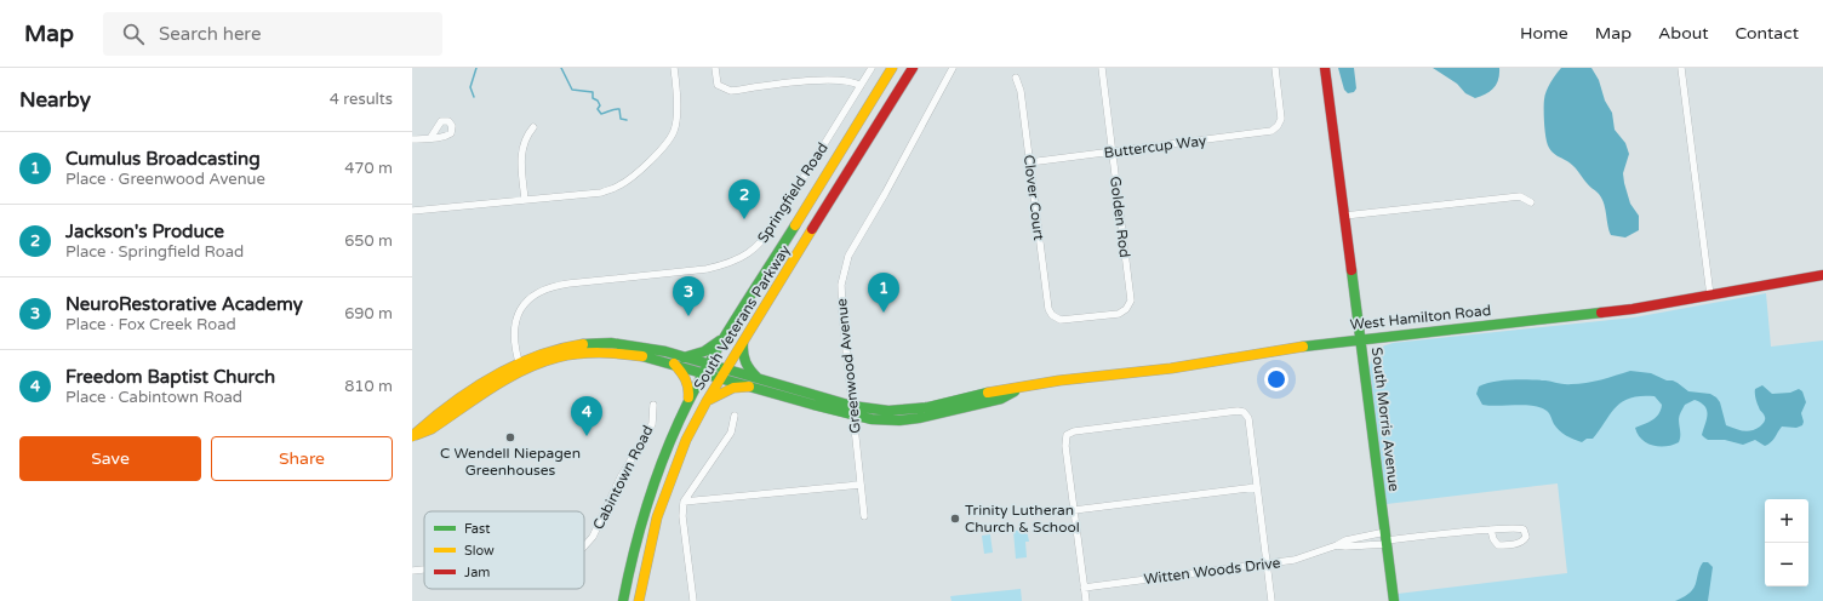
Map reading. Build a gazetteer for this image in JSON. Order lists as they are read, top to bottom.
{
  "streets": {
    "main road": ["South Veterans Parkway", "West Hamilton Road", "South Morris Avenue"],
    "street": [
      "Buttercup Way",
      "Springfield Road",
      "Clover Court",
      "Golden Rod",
      "Greenwood Avenue",
      "Cabintown Road",
      "Witten Woods Drive"
    ]
  },
  "crossings": [
    ["Buttercup Way", "Clover Court"],
    ["Buttercup Way", "Golden Rod"],
    ["Clover Court", "Golden Rod"],
    ["South Veterans Parkway", "West Hamilton Road"],
    ["West Hamilton Road", "Greenwood Avenue"],
    ["West Hamilton Road", "South Morris Avenue"],
    ["South Morris Avenue", "Witten Woods Drive"]
  ],
  "places": ["C Wendell Niepagen Greenhouses", "Trinity Lutheran Church & School"],
  "legend": ["Fast", "Slow", "Jam"],
  "page": {
    "header": "Map",
    "search": "Search here",
    "nav": [
      "Home",
      "Map",
      "About",
      "Contact"
    ],
    "heading": ["Nearby", "4 results"],
    "list": [
      {
        "mark": "1",
        "name": "Cumulus Broadcasting",
        "note": "Place · Greenwood Avenue",
        "value": "470 m"
      },
      {
        "mark": "2",
        "name": "Jackson's Produce",
        "note": "Place · Springfield Road",
        "value": "650 m"
      },
      {
        "mark": "3",
        "name": "NeuroRestorative Academy",
        "note": "Place · Fox Creek Road",
        "value": "690 m"
      },
      {
        "mark": "4",
        "name": "Freedom Baptist Church",
        "note": "Place · Cabintown Road",
        "value": "810 m"
      }
    ],
    "pins": [
      "2",
      "1",
      "3",
      "4"
    ],
    "buttons": ["Save", "Share"],
    "map_buttons": ["+", "−"]
  }
}
